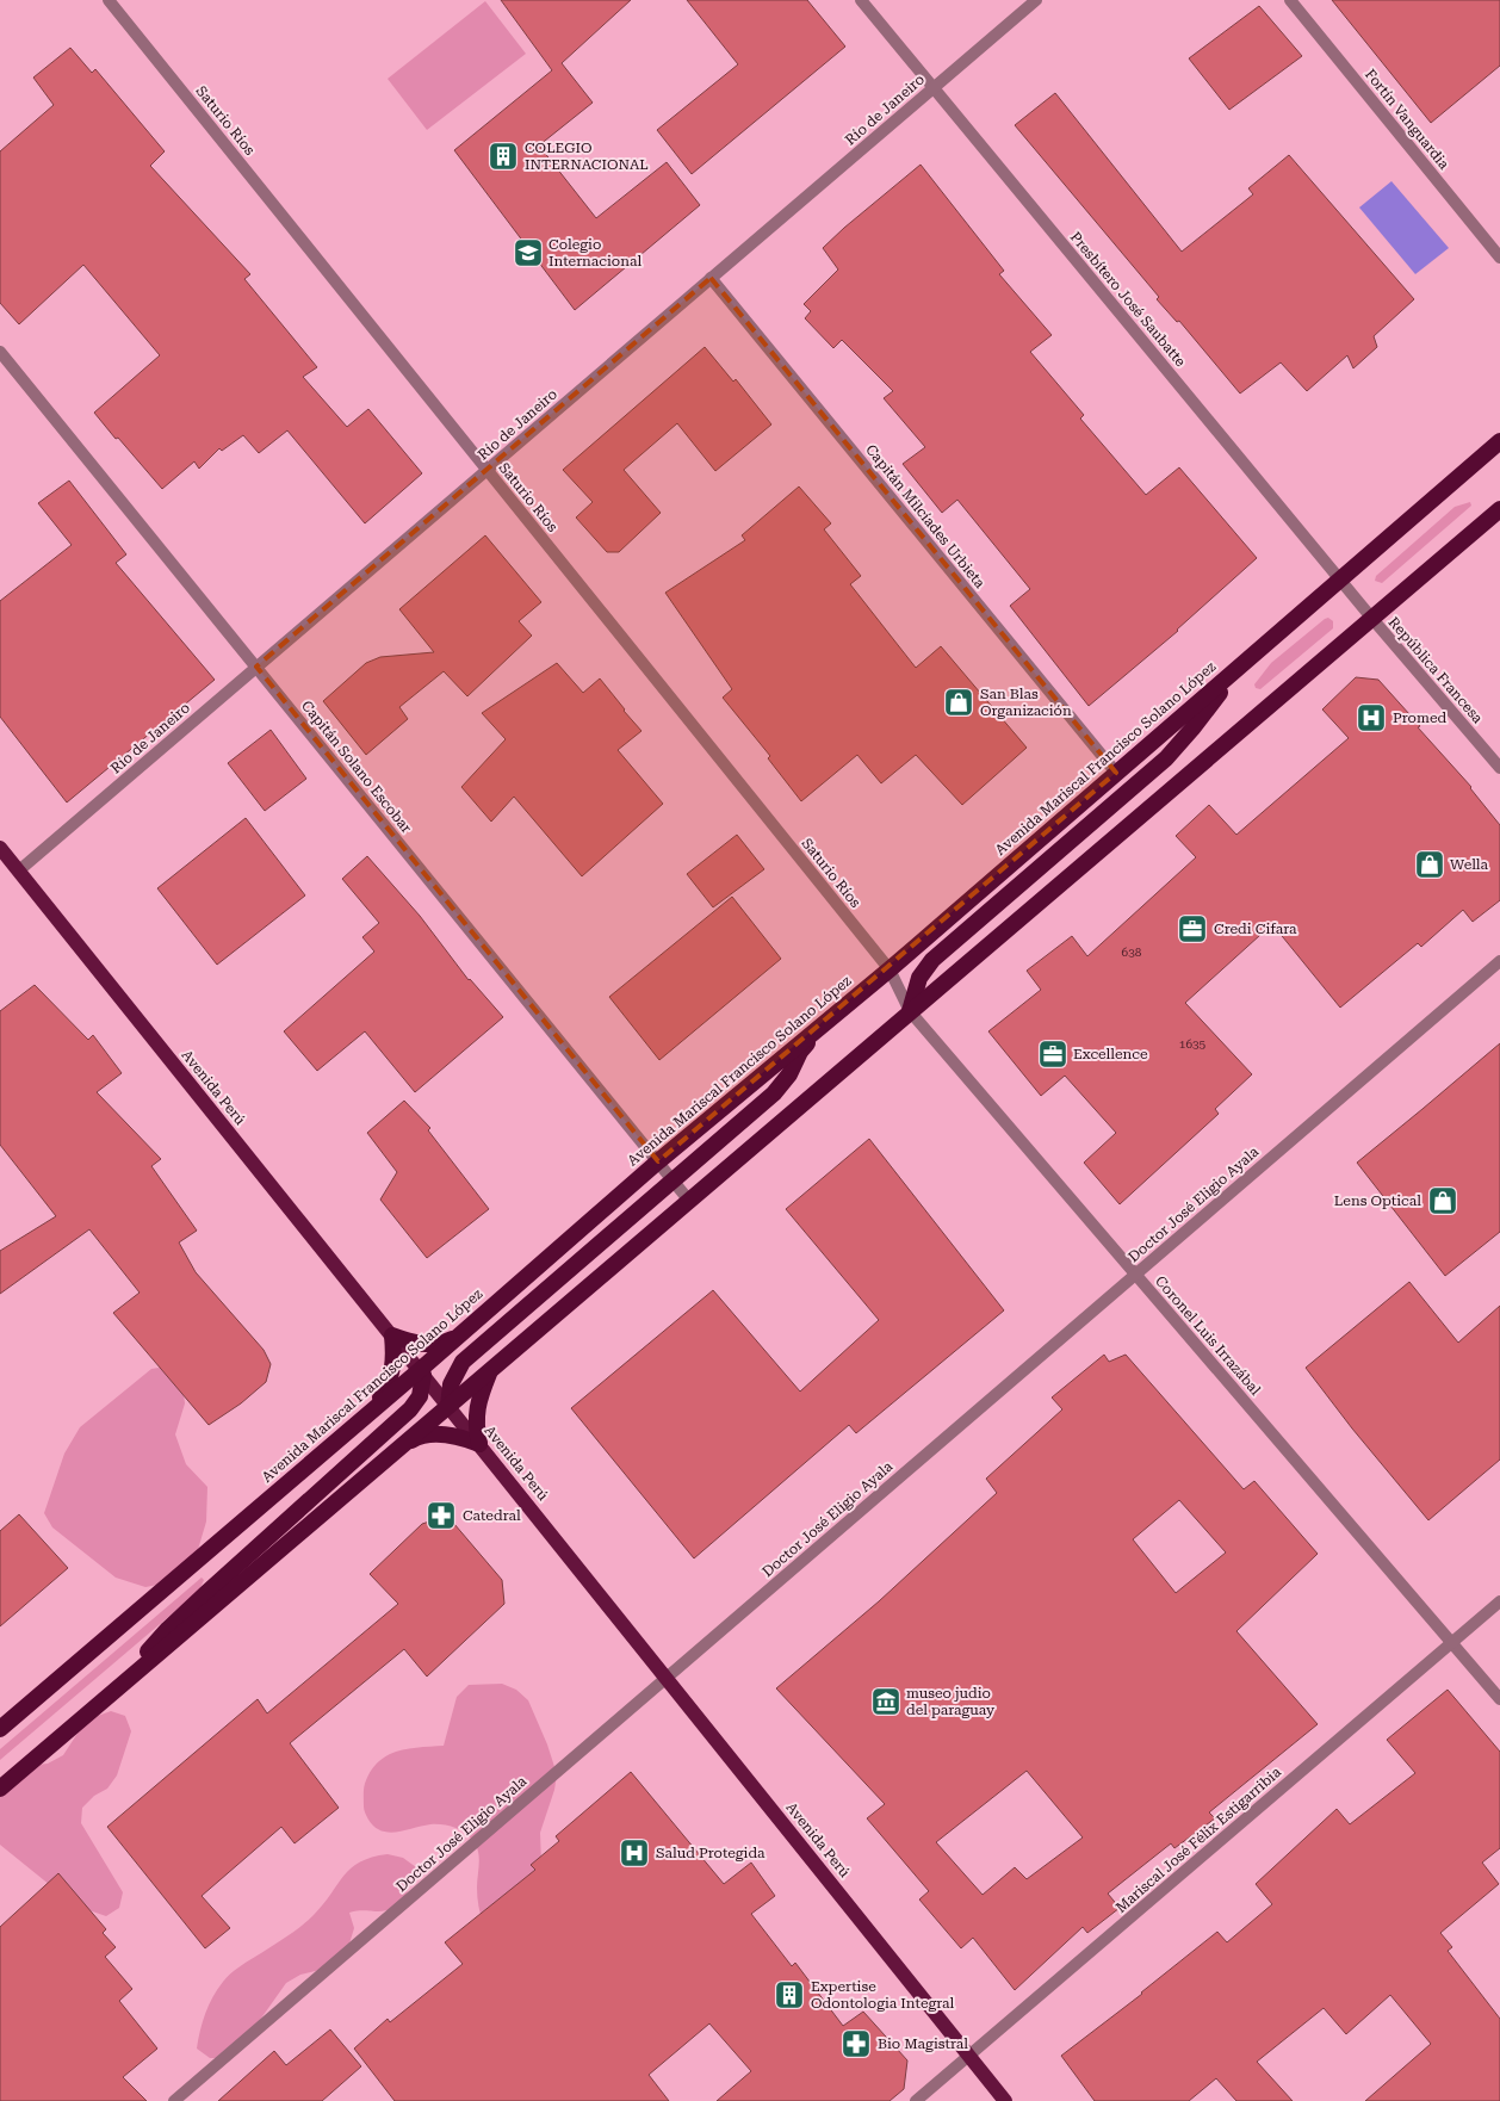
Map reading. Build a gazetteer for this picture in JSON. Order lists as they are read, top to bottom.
{
  "streets": {
    "highway": ["Avenida Mariscal Francisco Solano López"],
    "main road": ["Avenida Perú"],
    "street": [
      "Río de Janeiro",
      "Fortín Vanguardia",
      "Saturio Ríos",
      "Presbítero José Saubatte",
      "Capitán Milcíades Urbieta",
      "República Francesa",
      "Capitán Solano Escobar",
      "Doctor José Eligio Ayala",
      "Coronel Luis Irrazábal",
      "Mariscal José Félix Estigarribia"
    ]
  },
  "crossings": [
    ["Río de Janeiro", "Saturio Ríos"],
    ["Río de Janeiro", "Presbítero José Saubatte"],
    ["Río de Janeiro", "Capitán Milcíades Urbieta"],
    ["Río de Janeiro", "Capitán Solano Escobar"],
    ["Río de Janeiro", "Avenida Perú"],
    ["Saturio Ríos", "Avenida Mariscal Francisco Solano López"],
    ["Saturio Ríos", "Coronel Luis Irrazábal"],
    ["Presbítero José Saubatte", "República Francesa"],
    ["Presbítero José Saubatte", "Avenida Mariscal Francisco Solano López"],
    ["Capitán Milcíades Urbieta", "Avenida Mariscal Francisco Solano López"],
    ["Avenida Mariscal Francisco Solano López", "Capitán Solano Escobar"],
    ["Avenida Mariscal Francisco Solano López", "Avenida Perú"],
    ["Avenida Perú", "Doctor José Eligio Ayala"],
    ["Avenida Perú", "Mariscal José Félix Estigarribia"],
    ["Doctor José Eligio Ayala", "Coronel Luis Irrazábal"],
    ["Coronel Luis Irrazábal", "Mariscal José Félix Estigarribia"]
  ],
  "places": {
    "building": ["COLEGIO INTERNACIONAL", "Expertise Odontologia Integral"],
    "school or university": ["Colegio Internacional"],
    "shop": ["San Blas Organización", "Wella", "Lens Optical"],
    "hospital": ["Promed", "Salud Protegida"],
    "office": ["Credi Cifara", "Excellence"],
    "pharmacy": ["Catedral", "Bio Magistral"],
    "museum": ["museo judio del paraguay"]
  },
  "house_numbers": ["638", "1635"]
}
